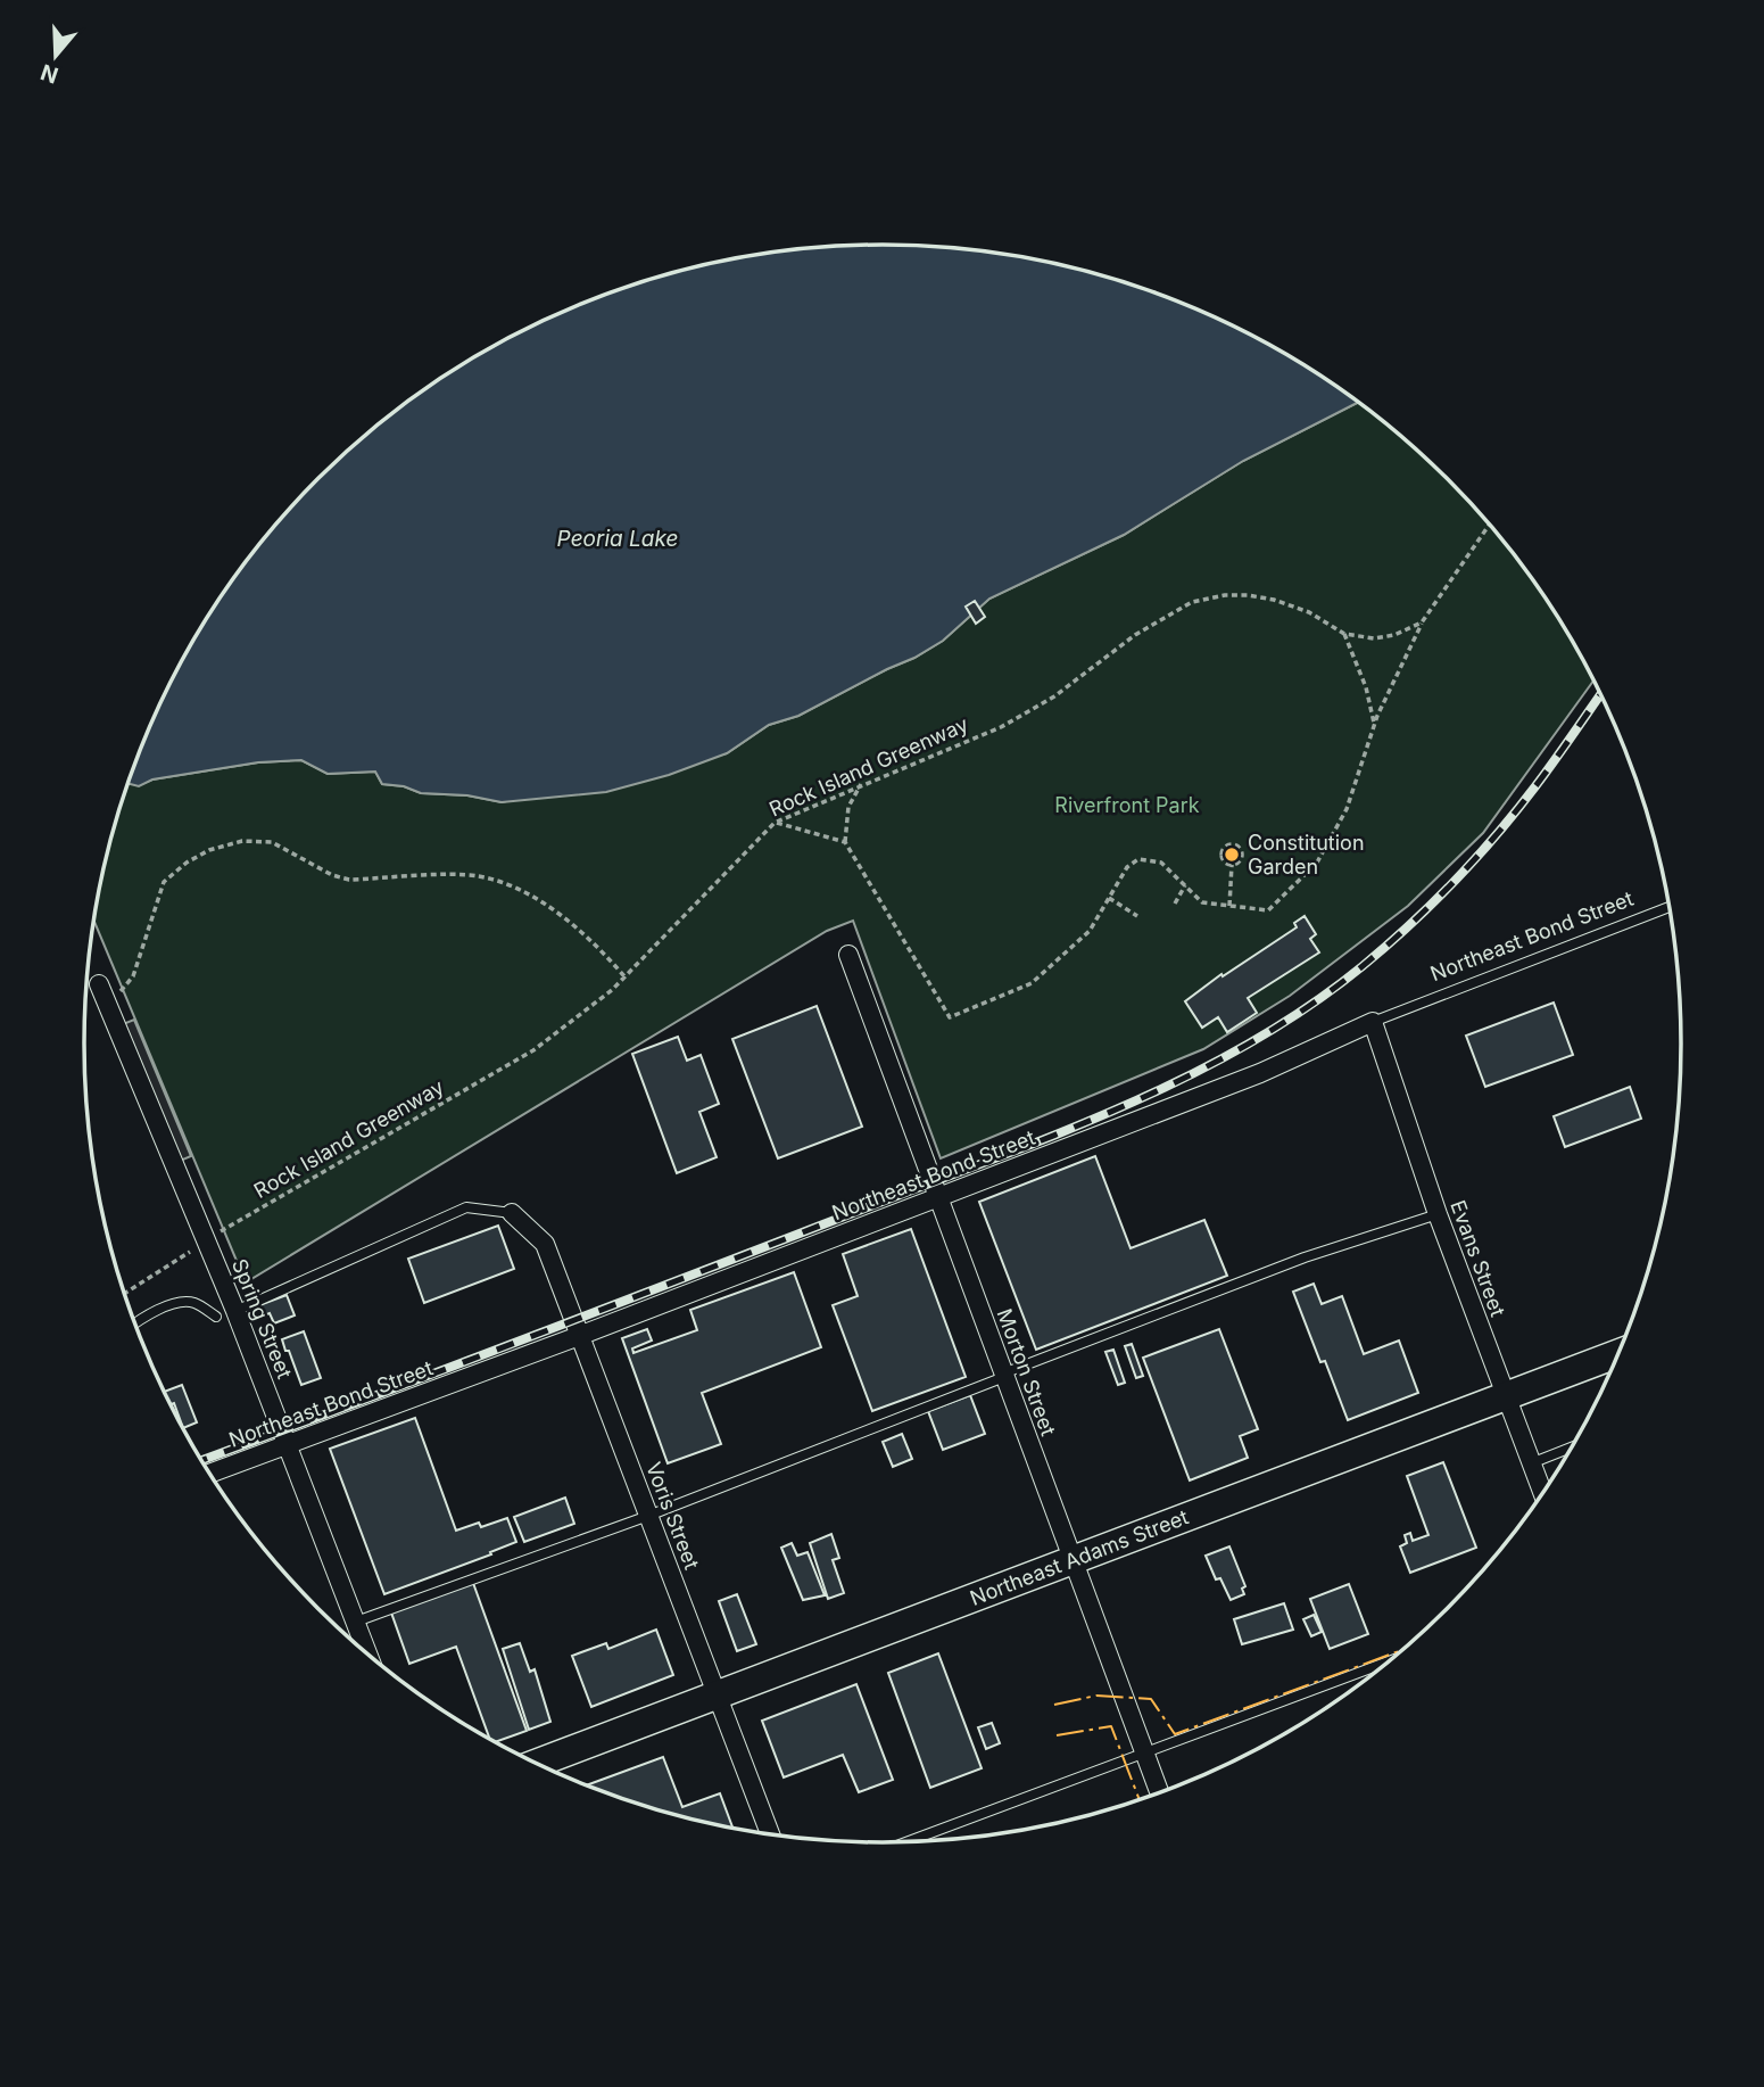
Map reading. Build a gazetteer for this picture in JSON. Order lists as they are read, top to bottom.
{
  "streets": {
    "main road": ["Northeast Adams Street"],
    "street": [
      "Northeast Bond Street",
      "Evans Street",
      "Spring Street",
      "Morton Street",
      "Voris Street"
    ],
    "path": ["Rock Island Greenway"]
  },
  "crossings": [
    ["Rock Island Greenway", "Spring Street"],
    ["Northeast Bond Street", "Evans Street"],
    ["Northeast Bond Street", "Spring Street"],
    ["Northeast Bond Street", "Morton Street"],
    ["Northeast Bond Street", "Voris Street"],
    ["Evans Street", "Northeast Adams Street"],
    ["Morton Street", "Northeast Adams Street"],
    ["Voris Street", "Northeast Adams Street"]
  ],
  "water": ["Peoria Lake"],
  "parks": ["Riverfront Park"],
  "places": ["Constitution Garden"],
  "north": "bottom"
}
